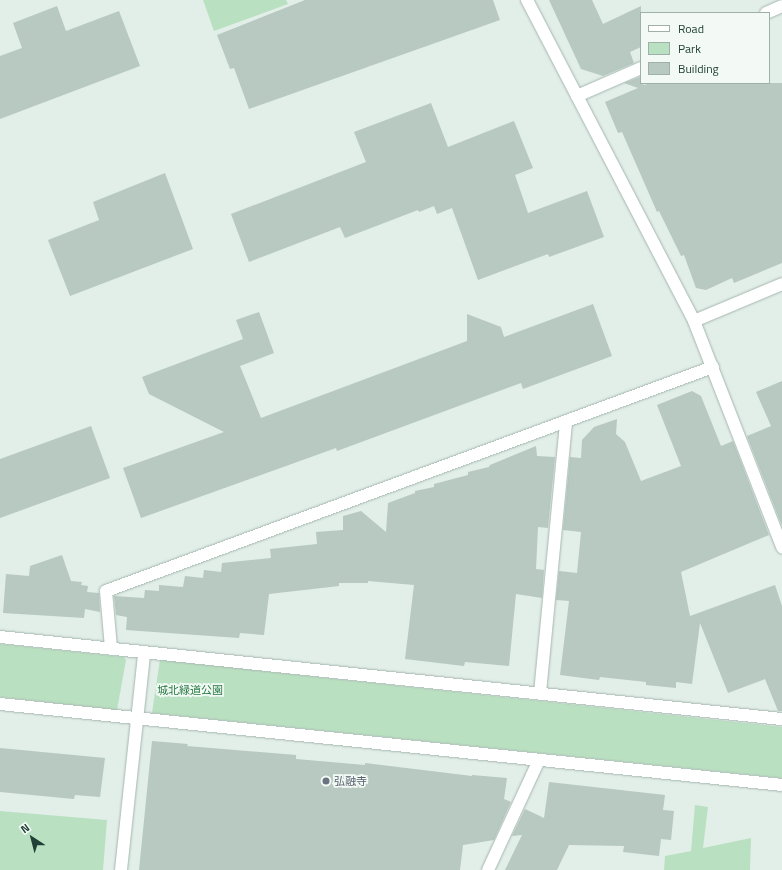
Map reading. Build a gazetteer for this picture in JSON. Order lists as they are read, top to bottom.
{
  "parks": ["城北緑道公園"],
  "places": ["弘融寺"],
  "legend": ["Road", "Park", "Building"],
  "north": "top left"
}
